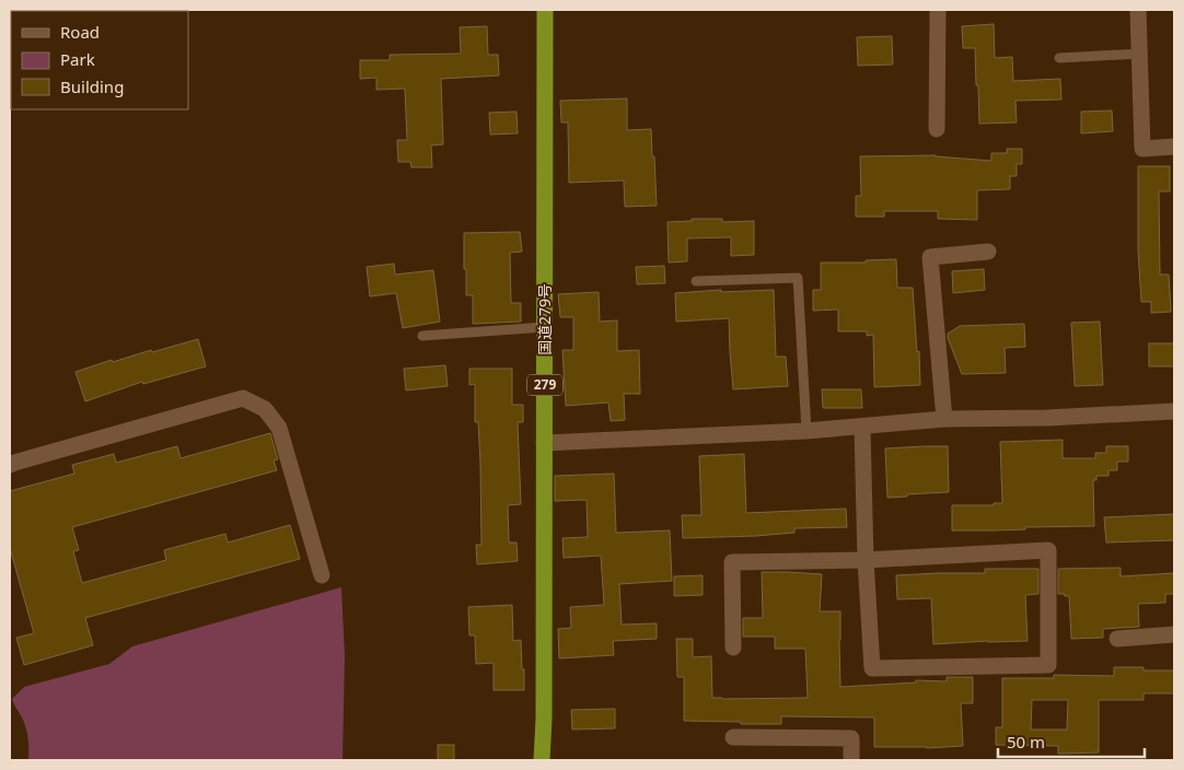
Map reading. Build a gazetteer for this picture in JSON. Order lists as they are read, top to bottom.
{
  "streets": {
    "highway": ["国道279号", "279"]
  },
  "legend": ["Road", "Park", "Building"],
  "scale_bar": "50 m"
}
